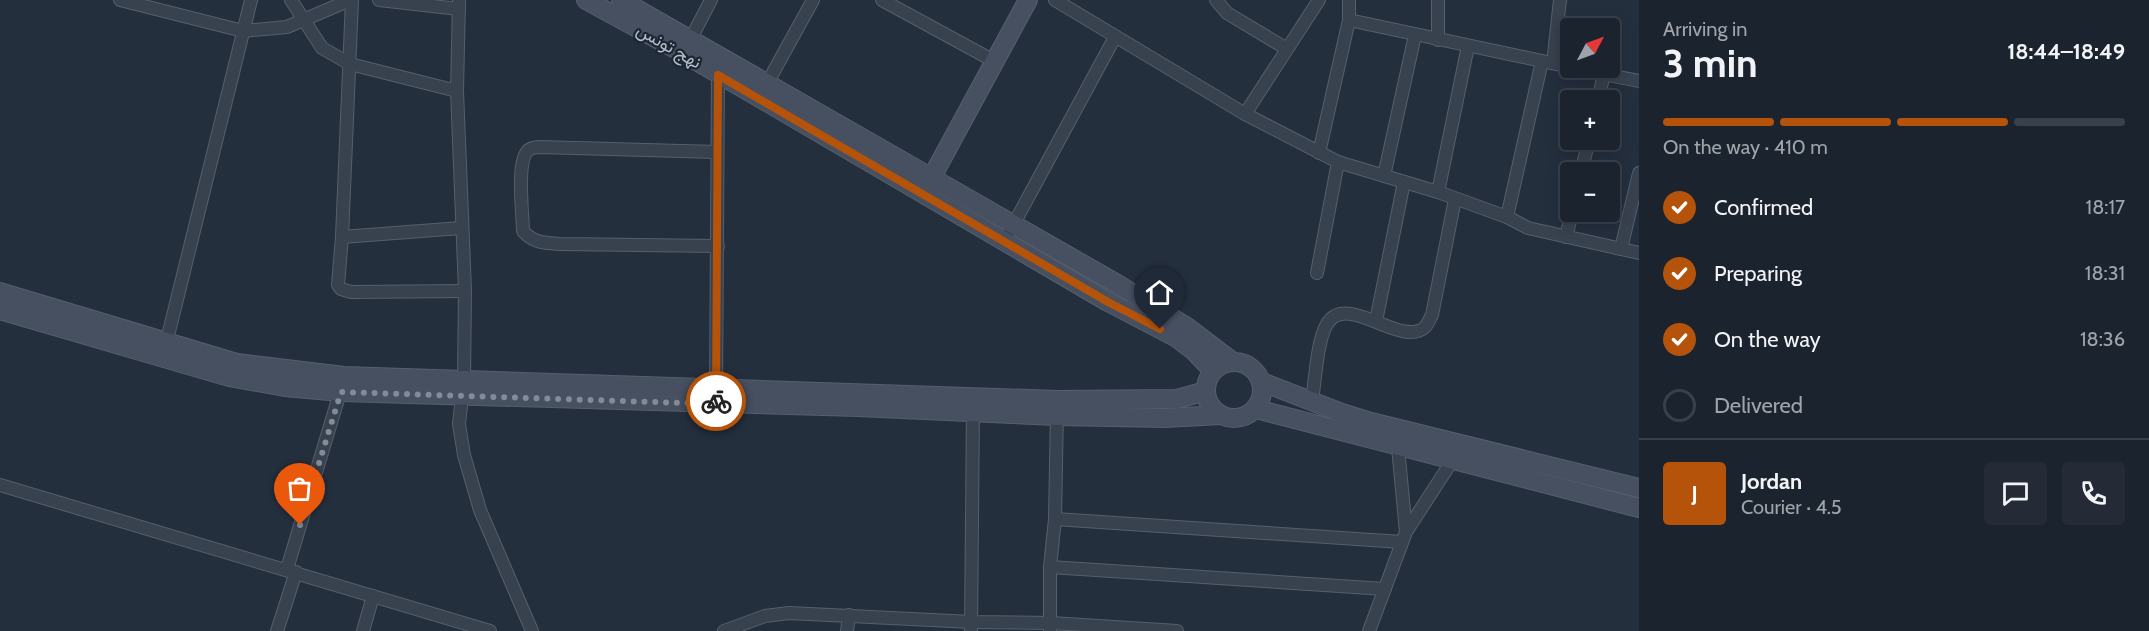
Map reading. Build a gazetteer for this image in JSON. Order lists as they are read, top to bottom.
{
  "streets": {
    "main road": ["نهج تونس"]
  },
  "north": "top right",
  "page": {
    "heading": ["3 min", "Arriving in", "18:44–18:49"],
    "panel": ["Jordan", "Courier · 4.5"],
    "map_buttons": ["+", "−"],
    "bar": "On the way · 410 m",
    "list": [
      ["Confirmed", "18:17"],
      ["Preparing", "18:31"],
      ["On the way", "18:36"],
      "Delivered"
    ],
    "round": "J"
  }
}
